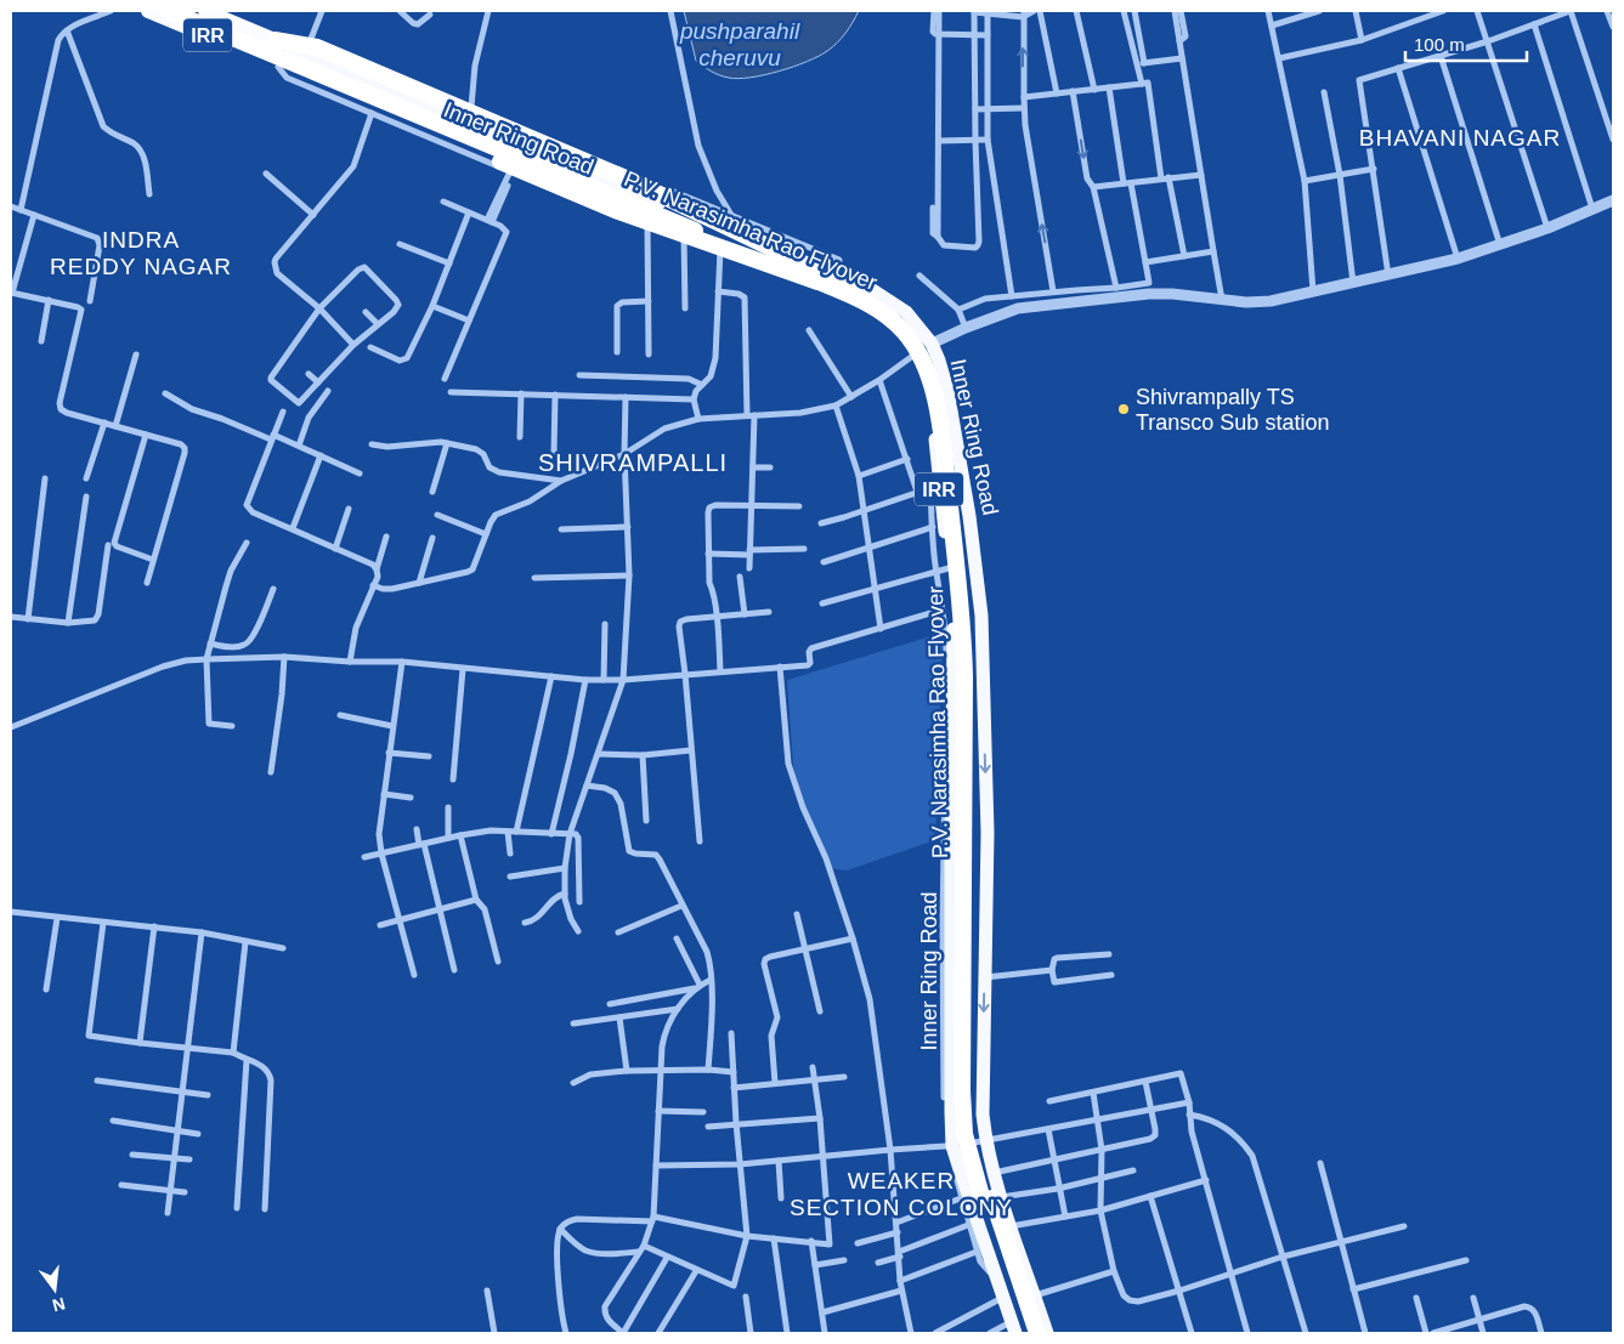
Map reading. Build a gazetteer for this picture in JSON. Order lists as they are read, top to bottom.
{
  "streets": {
    "highway": ["IRR", "Inner Ring Road", "P.V. Narasimha Rao Flyover"]
  },
  "districts": [
    "BHAVANI NAGAR",
    "INDRA REDDY NAGAR",
    "SHIVRAMPALLI",
    "WEAKER SECTION COLONY"
  ],
  "water": ["pushparahil cheruvu"],
  "places": ["Shivrampally TS Transco Sub station"],
  "scale_bar": "100 m",
  "north": "bottom"
}
